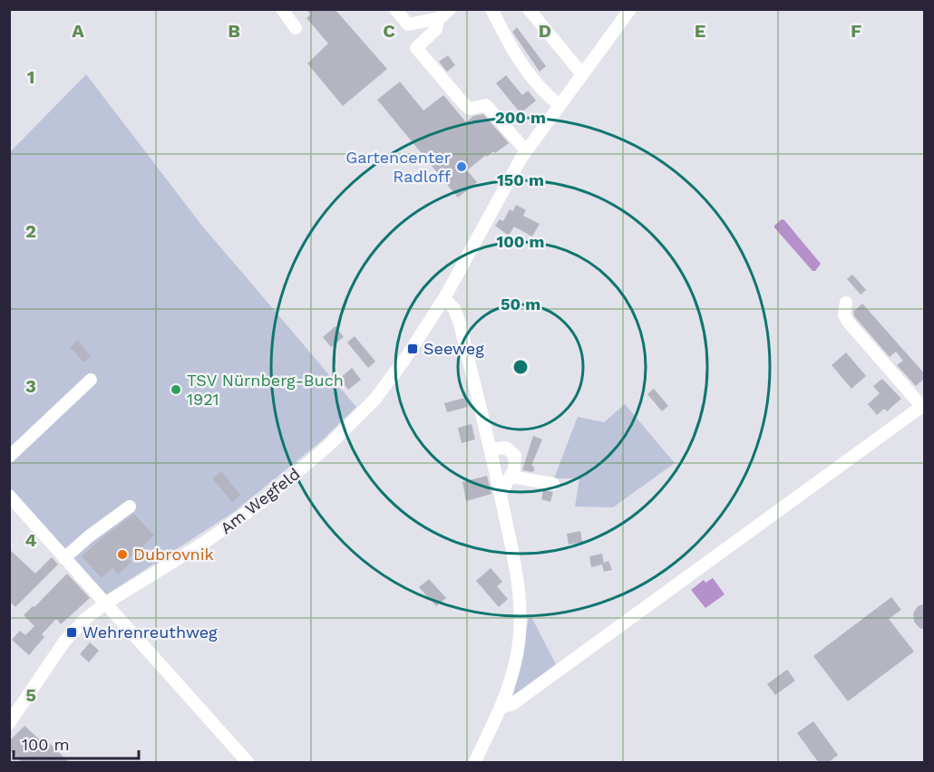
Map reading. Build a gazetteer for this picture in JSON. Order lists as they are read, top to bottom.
{
  "streets": {
    "street": ["Am Wegfeld"]
  },
  "places": {
    "other": ["Gartencenter Radloff", "TSV Nürnberg-Buch 1921", "Dubrovnik"],
    "transit": ["Seeweg", "Wehrenreuthweg"]
  },
  "scale_bar": "100 m",
  "grid": {
    "columns": [
      "A",
      "B",
      "C",
      "D",
      "E",
      "F"
    ],
    "rows": [
      "1",
      "2",
      "3",
      "4",
      "5"
    ]
  },
  "rings": [
    "200 m",
    "150 m",
    "100 m",
    "50 m"
  ]
}
